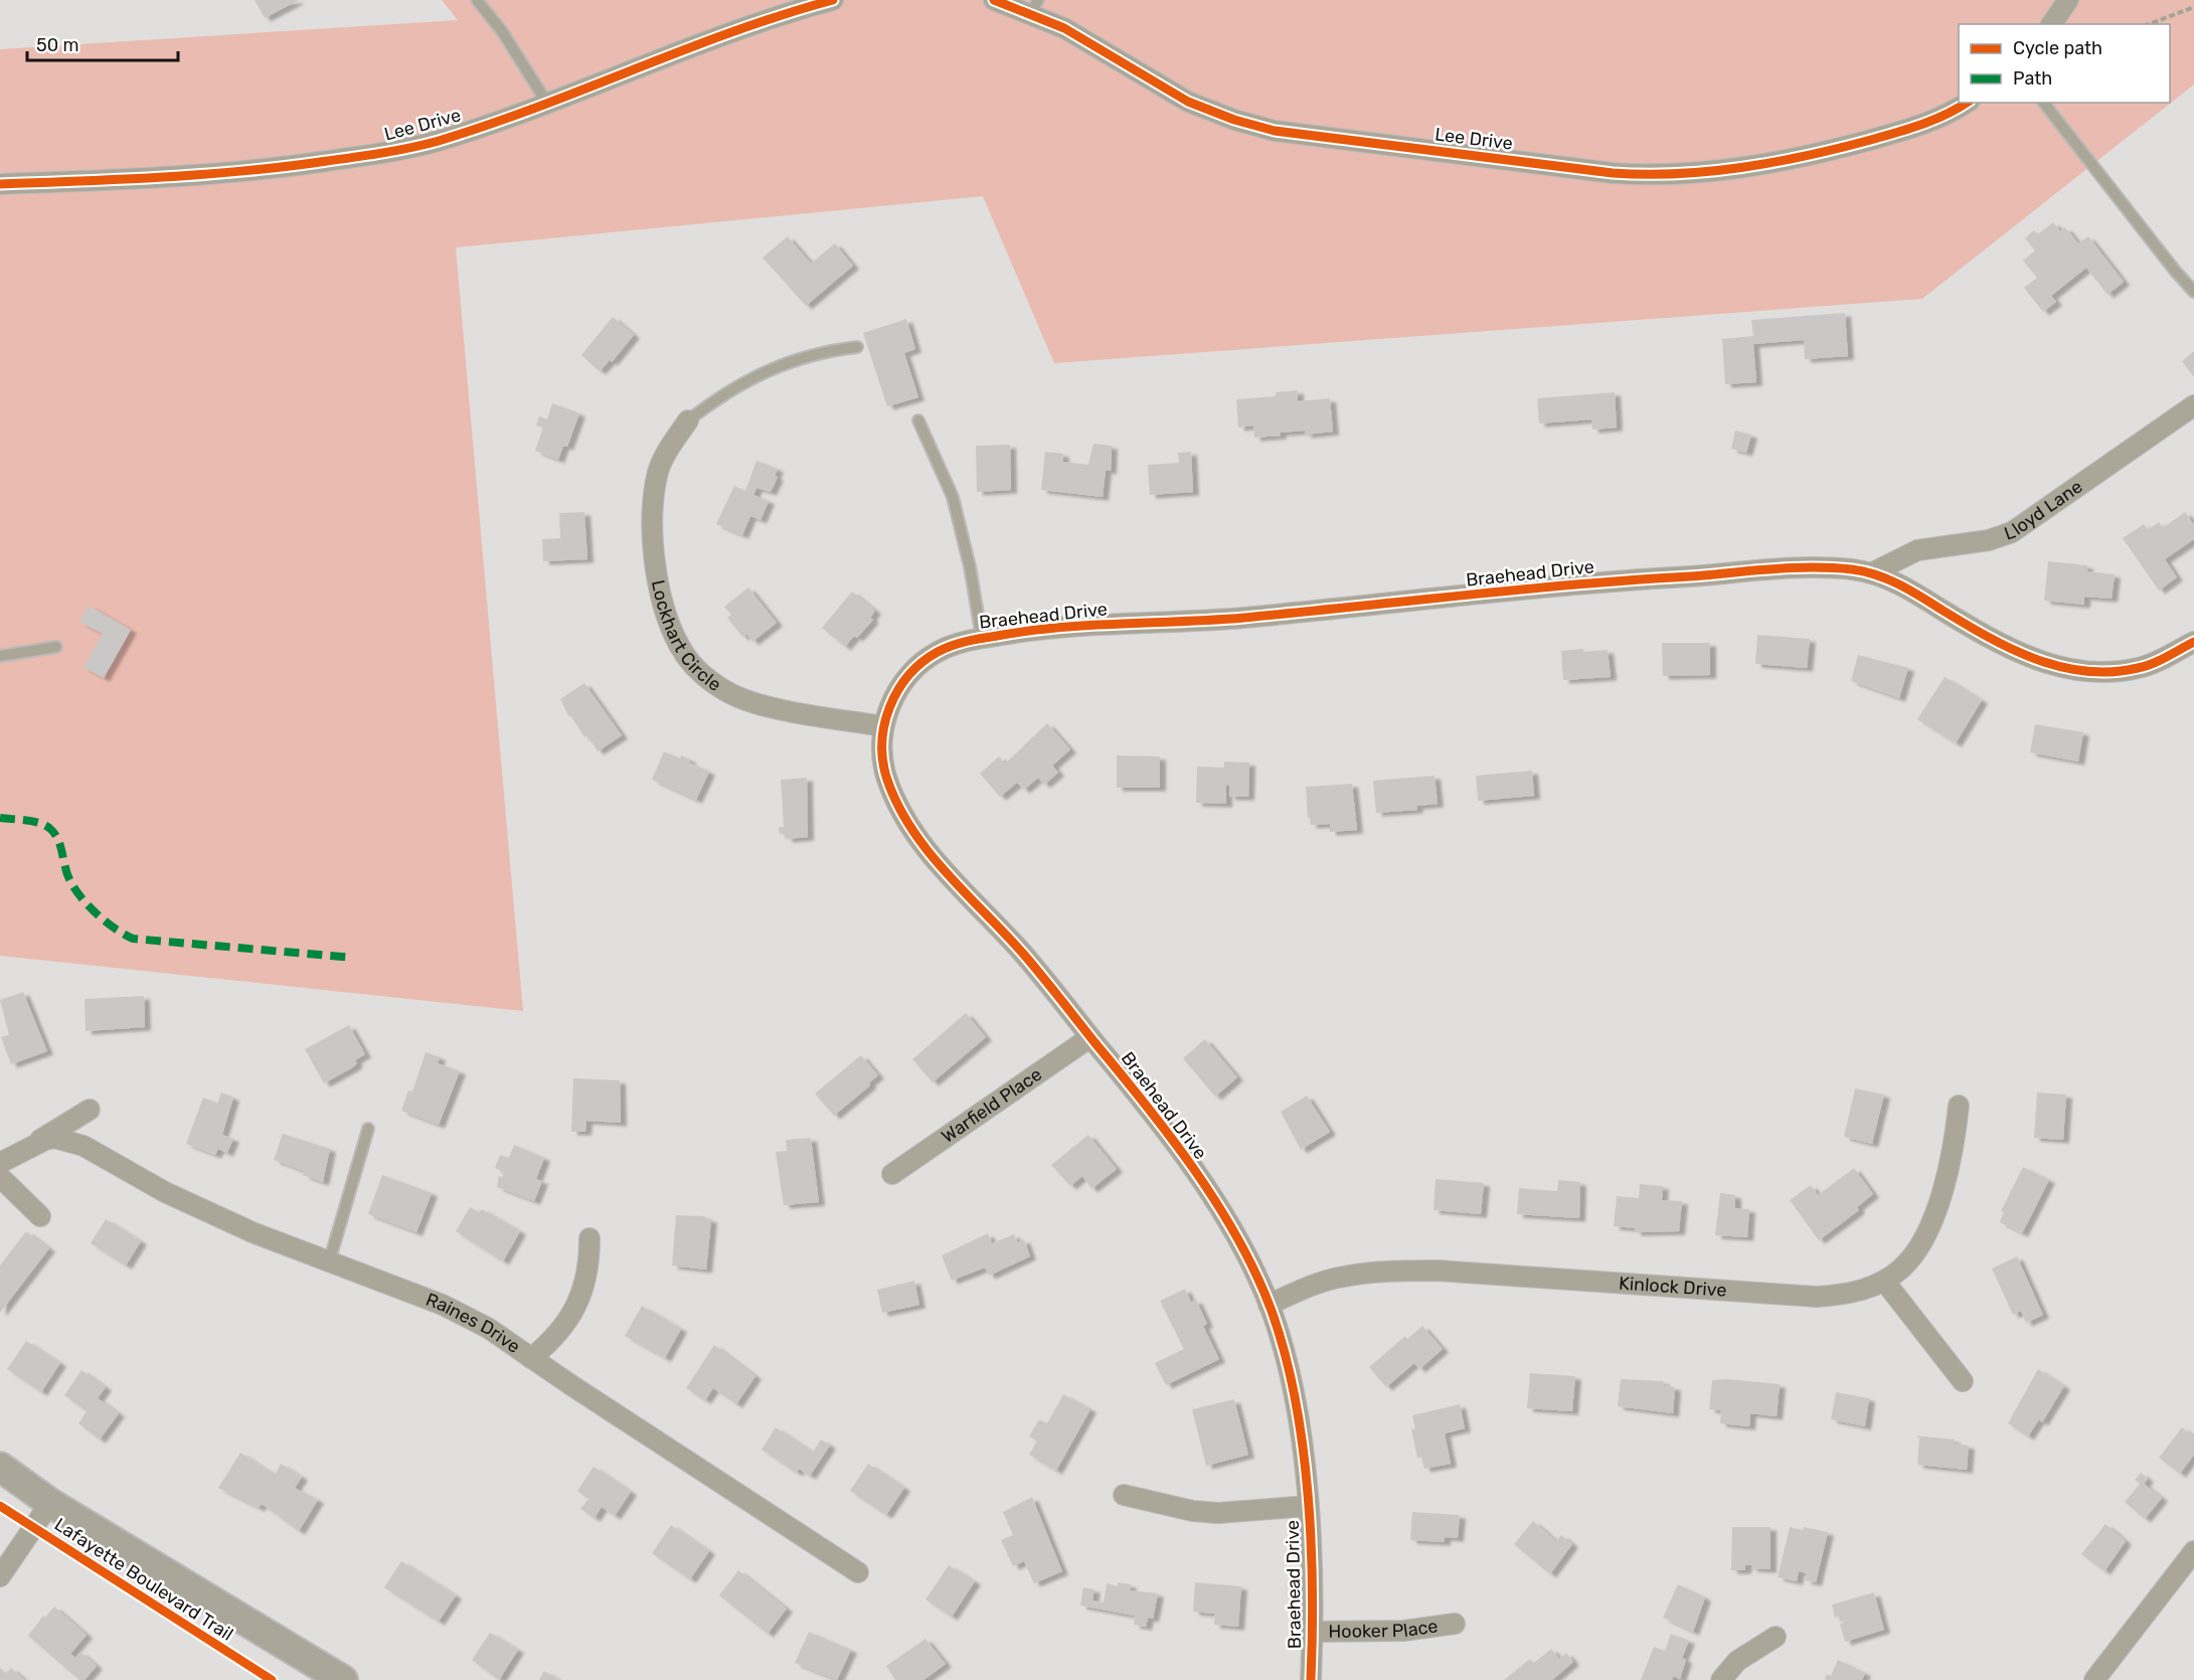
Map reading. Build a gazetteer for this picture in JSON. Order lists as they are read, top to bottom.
{
  "streets": {
    "street": [
      "Lee Drive",
      "Lloyd Lane",
      "Braehead Drive",
      "Lockhart Circle",
      "Warfield Place",
      "Kinlock Drive",
      "Raines Drive",
      "Hooker Place"
    ],
    "cycle path": ["Lafayette Boulevard Trail"]
  },
  "crossings": [
    ["Lloyd Lane", "Braehead Drive"],
    ["Braehead Drive", "Lockhart Circle"],
    ["Braehead Drive", "Warfield Place"],
    ["Braehead Drive", "Kinlock Drive"],
    ["Braehead Drive", "Hooker Place"]
  ],
  "legend": ["Cycle path", "Path"],
  "scale_bar": "50 m"
}
